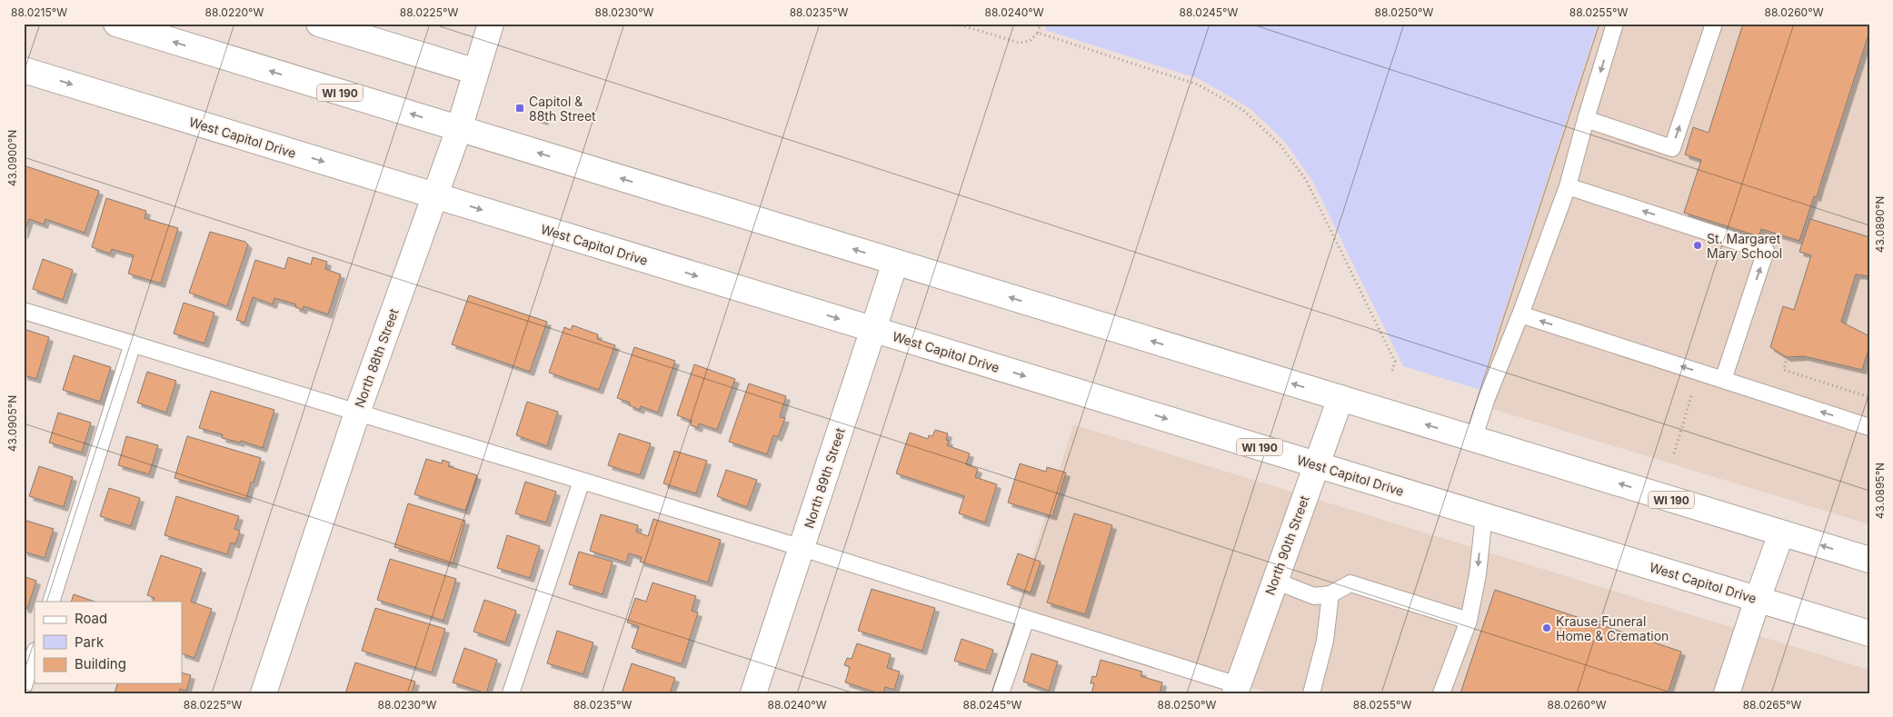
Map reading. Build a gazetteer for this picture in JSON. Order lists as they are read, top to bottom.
{
  "streets": {
    "main road": [
      "WI 190",
      "West Capitol Drive",
      "North 88th Street",
      "North 89th Street",
      "North 90th Street"
    ]
  },
  "crossings": [
    ["WI 190", "North 88th Street"],
    ["WI 190", "North 89th Street"],
    ["WI 190", "North 90th Street"],
    ["West Capitol Drive", "North 88th Street"],
    ["West Capitol Drive", "North 89th Street"],
    ["West Capitol Drive", "North 90th Street"]
  ],
  "places": {
    "transit": ["Capitol & 88th Street"],
    "other": ["St. Margaret Mary School", "Krause Funeral Home & Cremation"]
  },
  "legend": ["Road", "Park", "Building"],
  "coordinates": [
    "88.0215°W",
    "88.0220°W",
    "88.0225°W",
    "88.0230°W",
    "88.0235°W",
    "88.0240°W",
    "88.0245°W",
    "88.0250°W",
    "88.0255°W",
    "88.0260°W",
    "43.0900°N",
    "43.0890°N",
    "43.0905°N",
    "43.0895°N",
    "88.0265°W"
  ]
}
